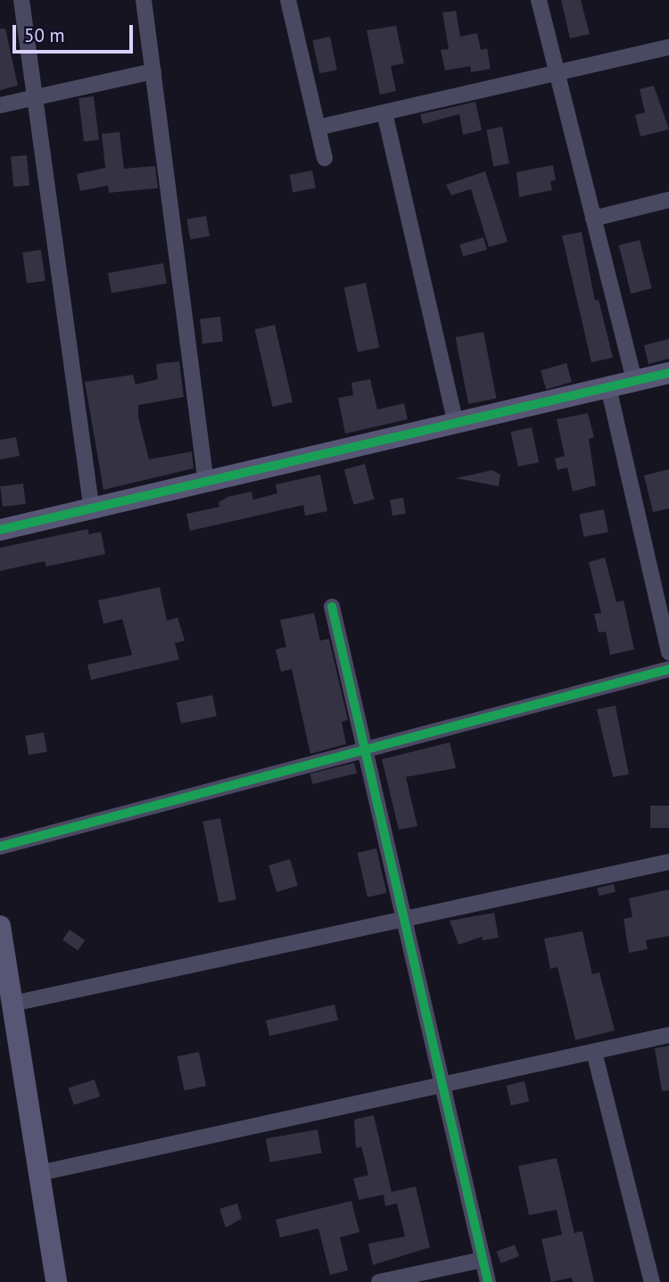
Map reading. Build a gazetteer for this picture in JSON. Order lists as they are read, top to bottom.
{
  "scale_bar": "50 m"
}
